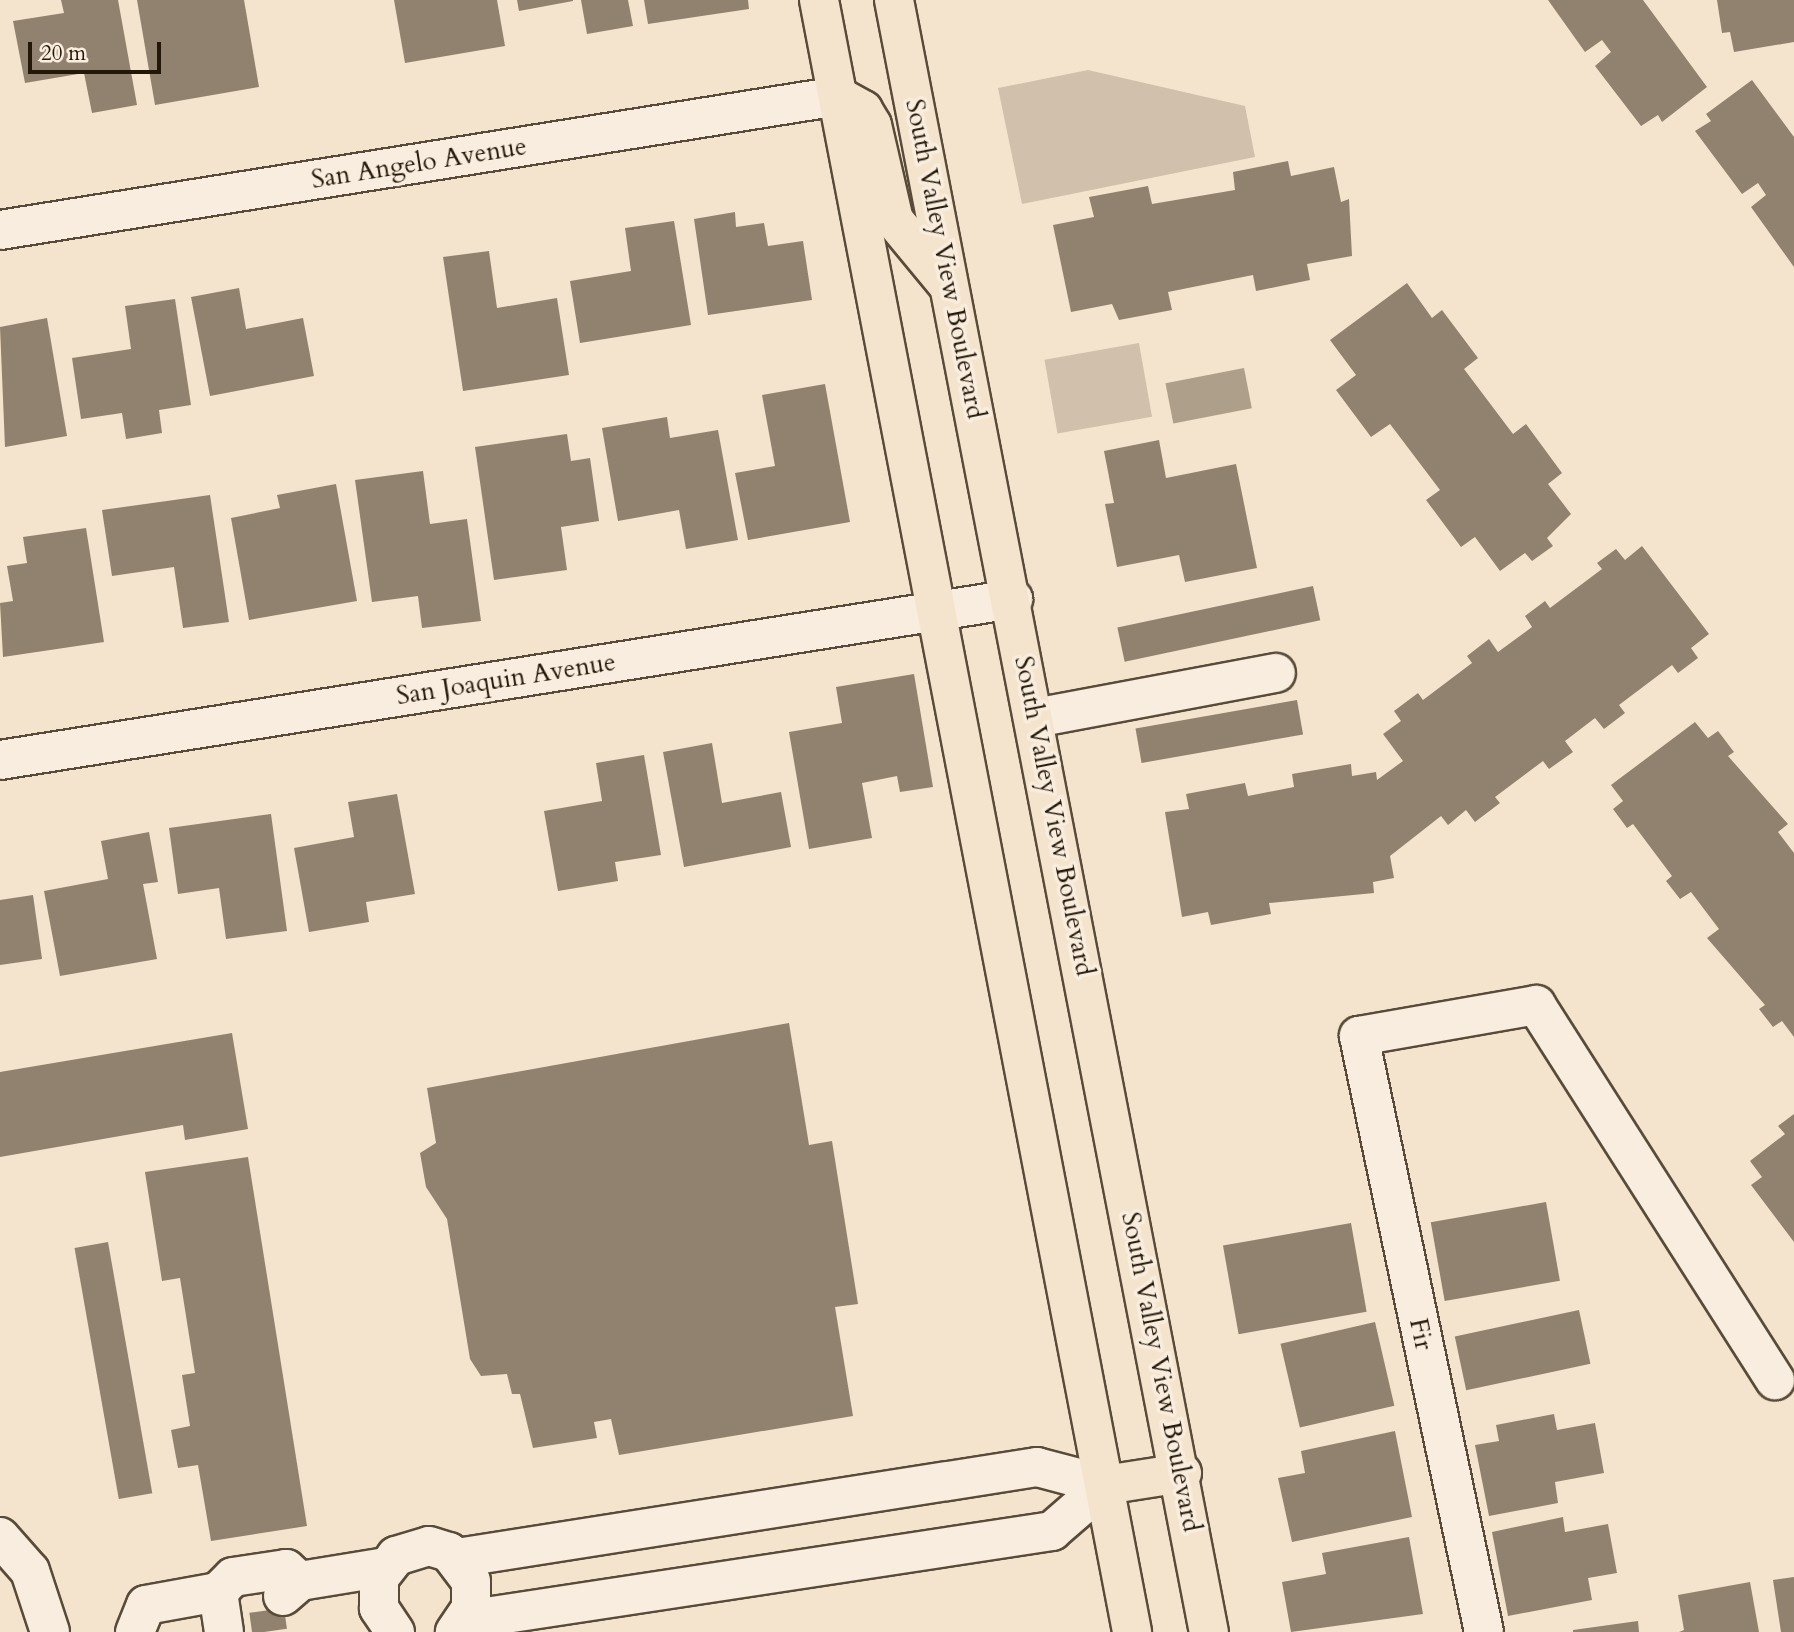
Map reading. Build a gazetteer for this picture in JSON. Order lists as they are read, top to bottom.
{
  "streets": {
    "main road": ["South Valley View Boulevard"],
    "street": ["San Angelo Avenue", "San Joaquin Avenue", "Fir"]
  },
  "crossings": [
    ["South Valley View Boulevard", "San Joaquin Avenue"]
  ],
  "scale_bar": "20 m"
}
